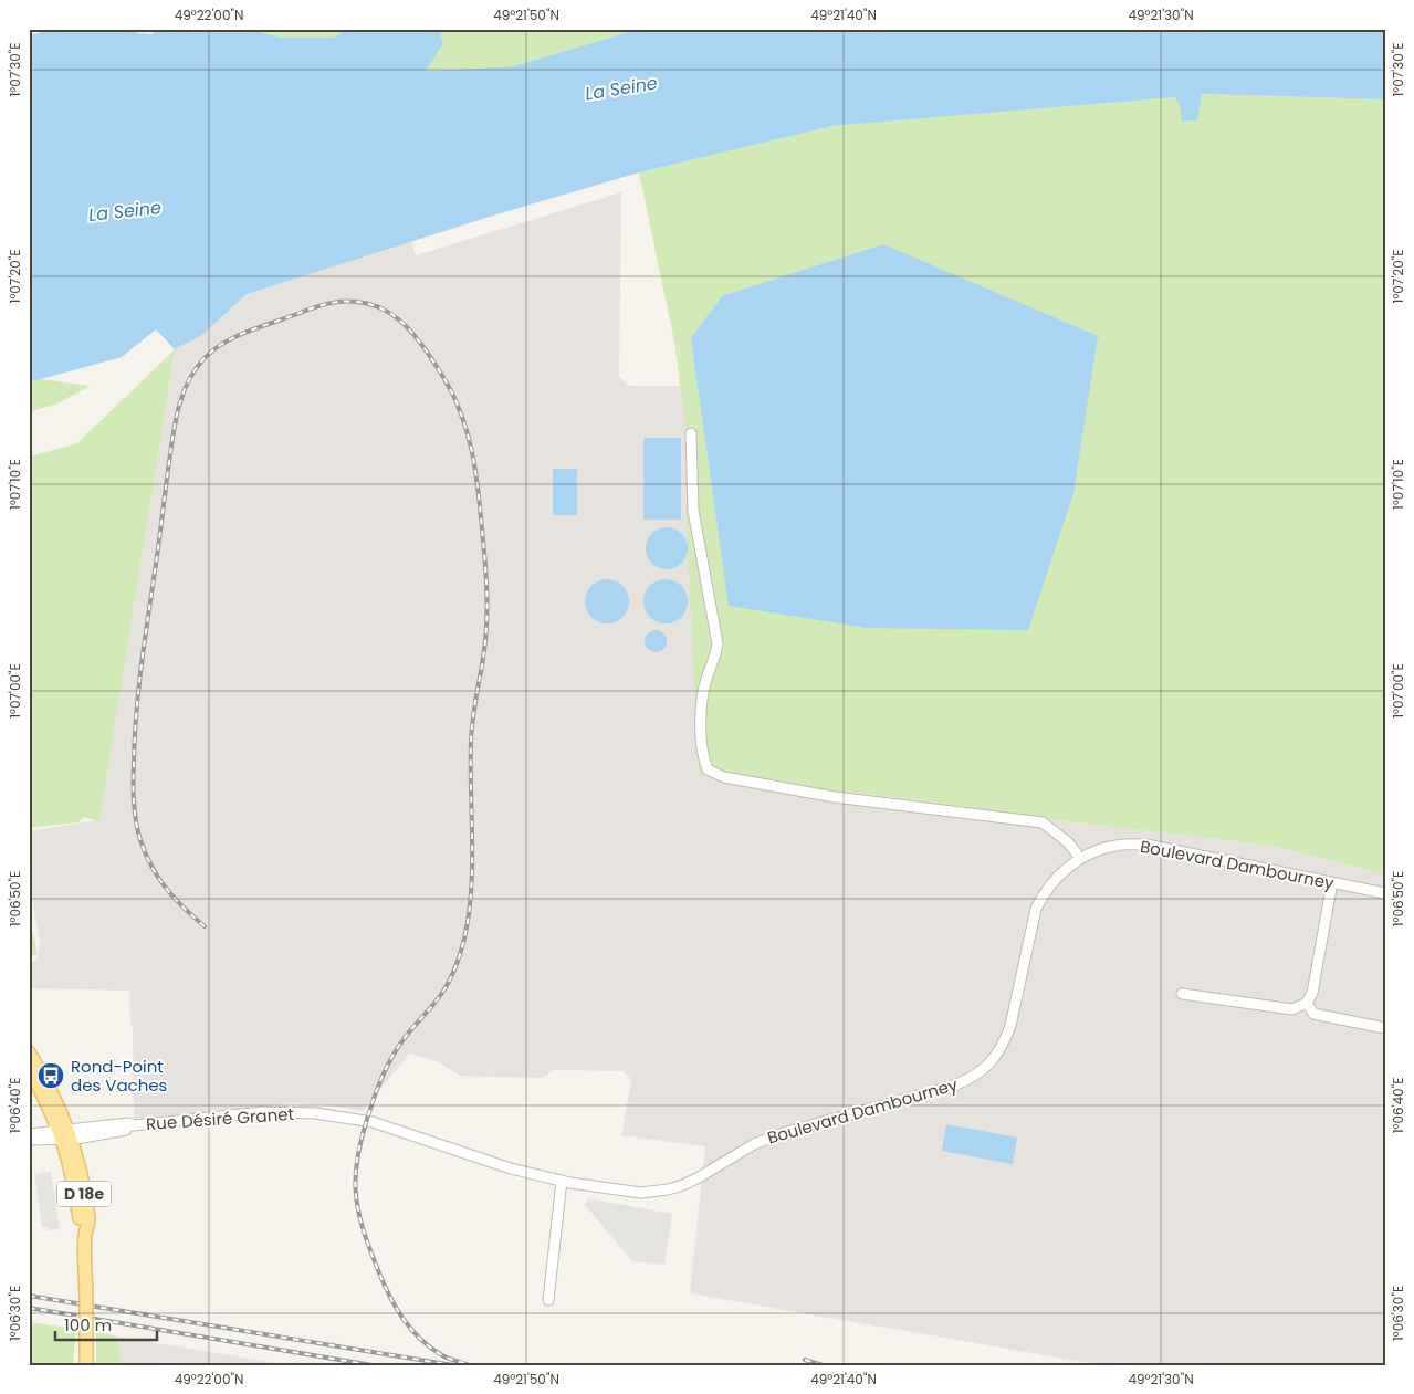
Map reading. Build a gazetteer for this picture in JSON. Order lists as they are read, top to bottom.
{
  "streets": {
    "main road": ["D 18e"],
    "street": ["Boulevard Dambourney", "Rue Désiré Granet"]
  },
  "crossings": [
    ["Boulevard Dambourney", "Rue Désiré Granet"],
    ["Rue Désiré Granet", "D 18e"]
  ],
  "water": ["La Seine"],
  "places": {
    "bus stop": ["Rond-Point des Vaches"]
  },
  "scale_bar": "100 m",
  "coordinates": [
    "49°22'00\"N",
    "49°21'50\"N",
    "49°21'40\"N",
    "49°21'30\"N",
    "1°07'30\"E",
    "1°07'20\"E",
    "1°07'10\"E",
    "1°07'00\"E",
    "1°06'50\"E",
    "1°06'40\"E",
    "1°06'30\"E"
  ]
}
